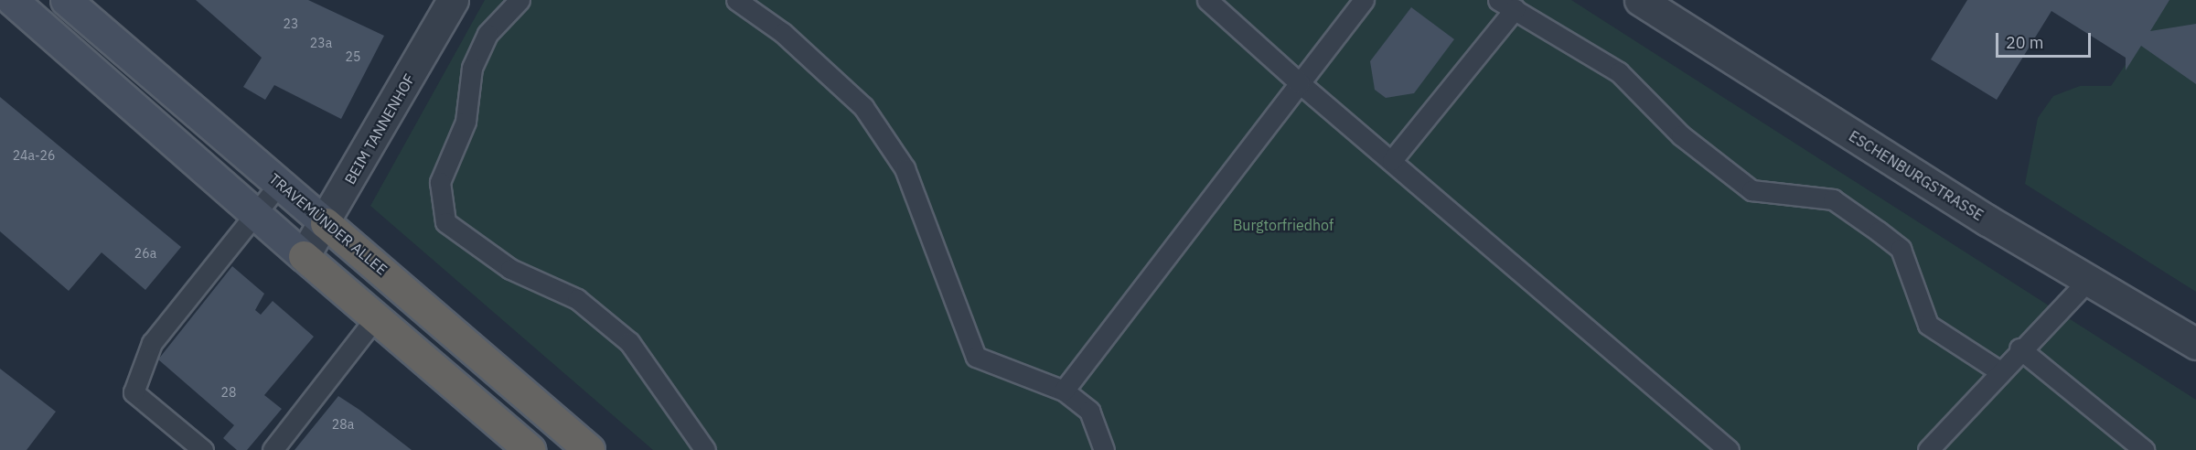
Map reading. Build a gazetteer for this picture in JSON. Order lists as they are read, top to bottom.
{
  "streets": {
    "highway": ["TRAVEMÜNDER ALLEE"],
    "street": ["BEIM TANNENHOF", "ESCHENBURGSTRASSE"]
  },
  "crossings": [
    ["BEIM TANNENHOF", "TRAVEMÜNDER ALLEE"]
  ],
  "parks": ["Burgtorfriedhof"],
  "house_numbers": [
    "23",
    "23a",
    "25",
    "24a-26",
    "26a",
    "28",
    "28a"
  ],
  "scale_bar": "20 m"
}
